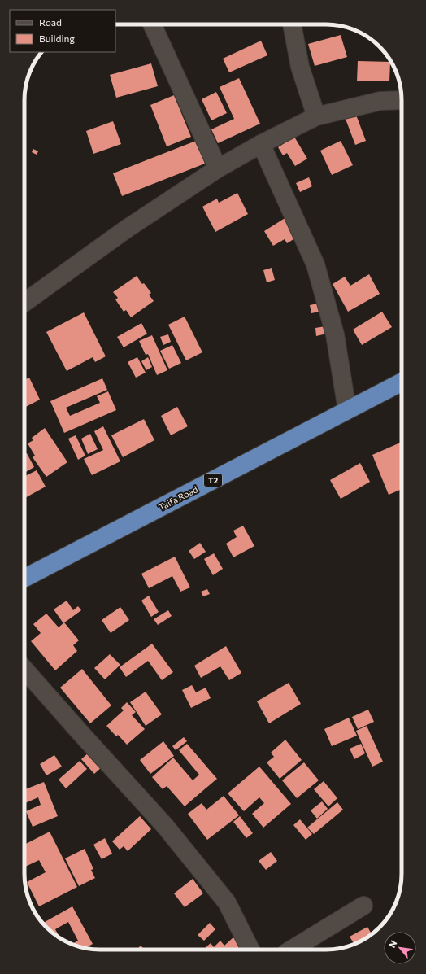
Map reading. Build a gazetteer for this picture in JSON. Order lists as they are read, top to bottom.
{
  "streets": {
    "highway": ["T2", "Taifa Road"]
  },
  "legend": ["Road", "Building"],
  "north": "top left"
}
